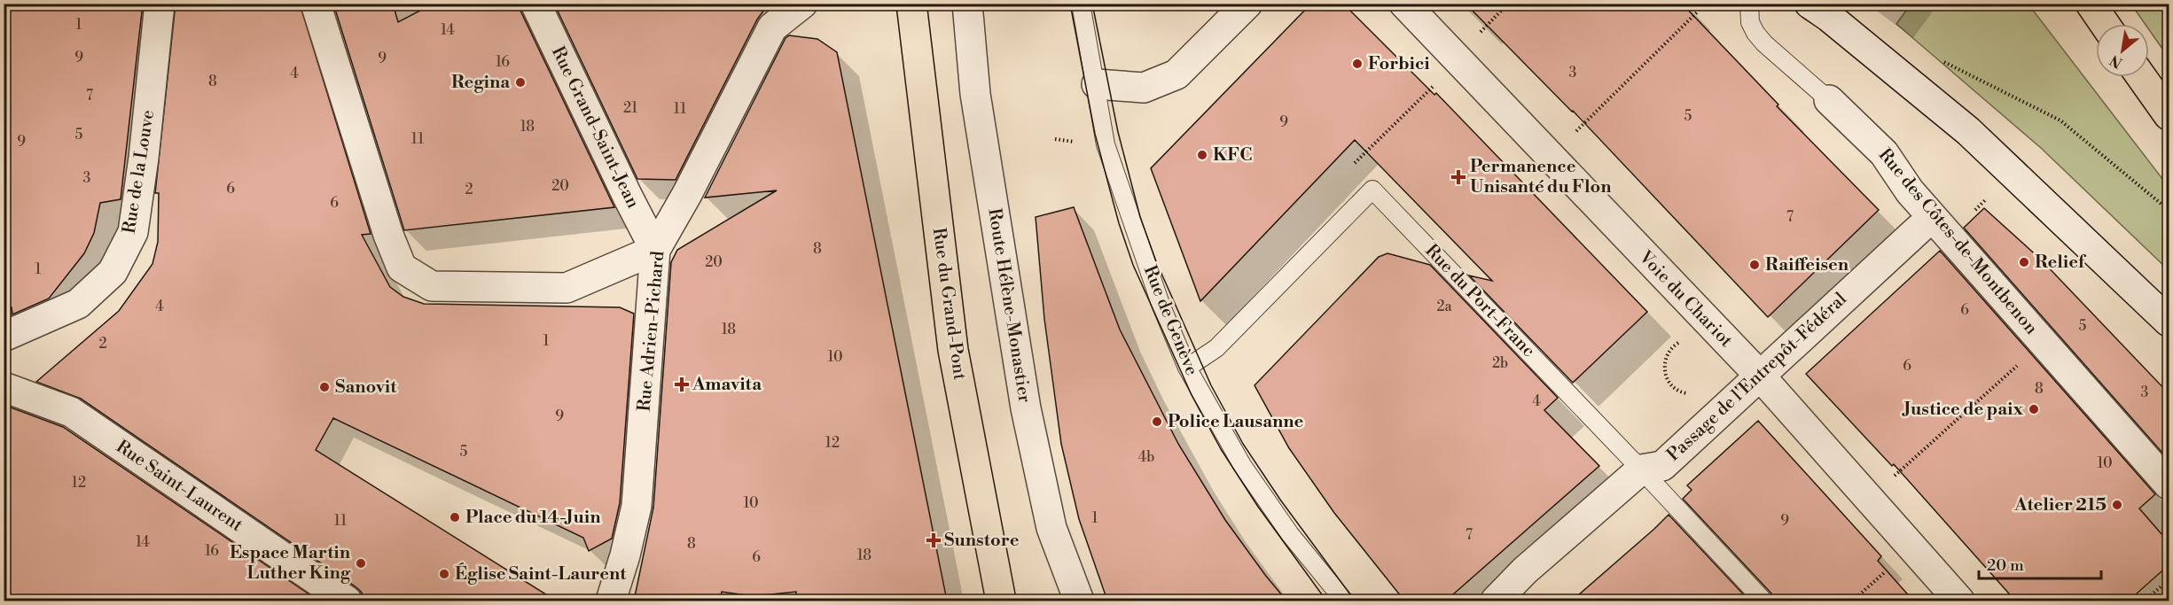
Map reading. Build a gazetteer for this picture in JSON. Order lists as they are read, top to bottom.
{
  "streets": {
    "main road": ["Rue du Grand-Pont"],
    "street": [
      "Rue Grand-Saint-Jean",
      "Rue de la Louve",
      "Rue des Côtes-de-Montbenon",
      "Voie du Chariot",
      "Route Hélène-Monastier",
      "Rue Adrien-Pichard",
      "Passage de l'Entrepôt-Fédéral",
      "Rue Saint-Laurent"
    ],
    "lane": ["Rue du Port-Franc", "Rue de Genève"]
  },
  "crossings": [
    ["Rue Grand-Saint-Jean", "Rue Adrien-Pichard"],
    ["Voie du Chariot", "Passage de l'Entrepôt-Fédéral"],
    ["Rue du Port-Franc", "Passage de l'Entrepôt-Fédéral"]
  ],
  "places": {
    "other": [
      "Forbici",
      "Regina",
      "KFC",
      "Relief",
      "Raiffeisen",
      "Sanovit",
      "Justice de paix",
      "Police Lausanne",
      "Atelier 215",
      "Place du 14-Juin",
      "Espace Martin Luther King",
      "Église Saint-Laurent"
    ],
    "health": ["Permanence Unisanté du Flon", "Amavita", "Sunstore"]
  },
  "house_numbers": [
    "1",
    "14",
    "9",
    "9",
    "16",
    "3",
    "4",
    "8",
    "7",
    "21",
    "11",
    "5",
    "9",
    "18",
    "5",
    "11",
    "9",
    "3",
    "20",
    "6",
    "2",
    "6",
    "7",
    "8",
    "20",
    "1",
    "4",
    "2a",
    "6",
    "5",
    "18",
    "1",
    "2",
    "10",
    "2b",
    "6",
    "8",
    "3",
    "4",
    "9",
    "12",
    "5",
    "4b",
    "10",
    "12",
    "10",
    "1",
    "11",
    "9",
    "7",
    "14",
    "8",
    "16",
    "18",
    "6"
  ],
  "scale_bar": "20 m",
  "north": "bottom left"
}
